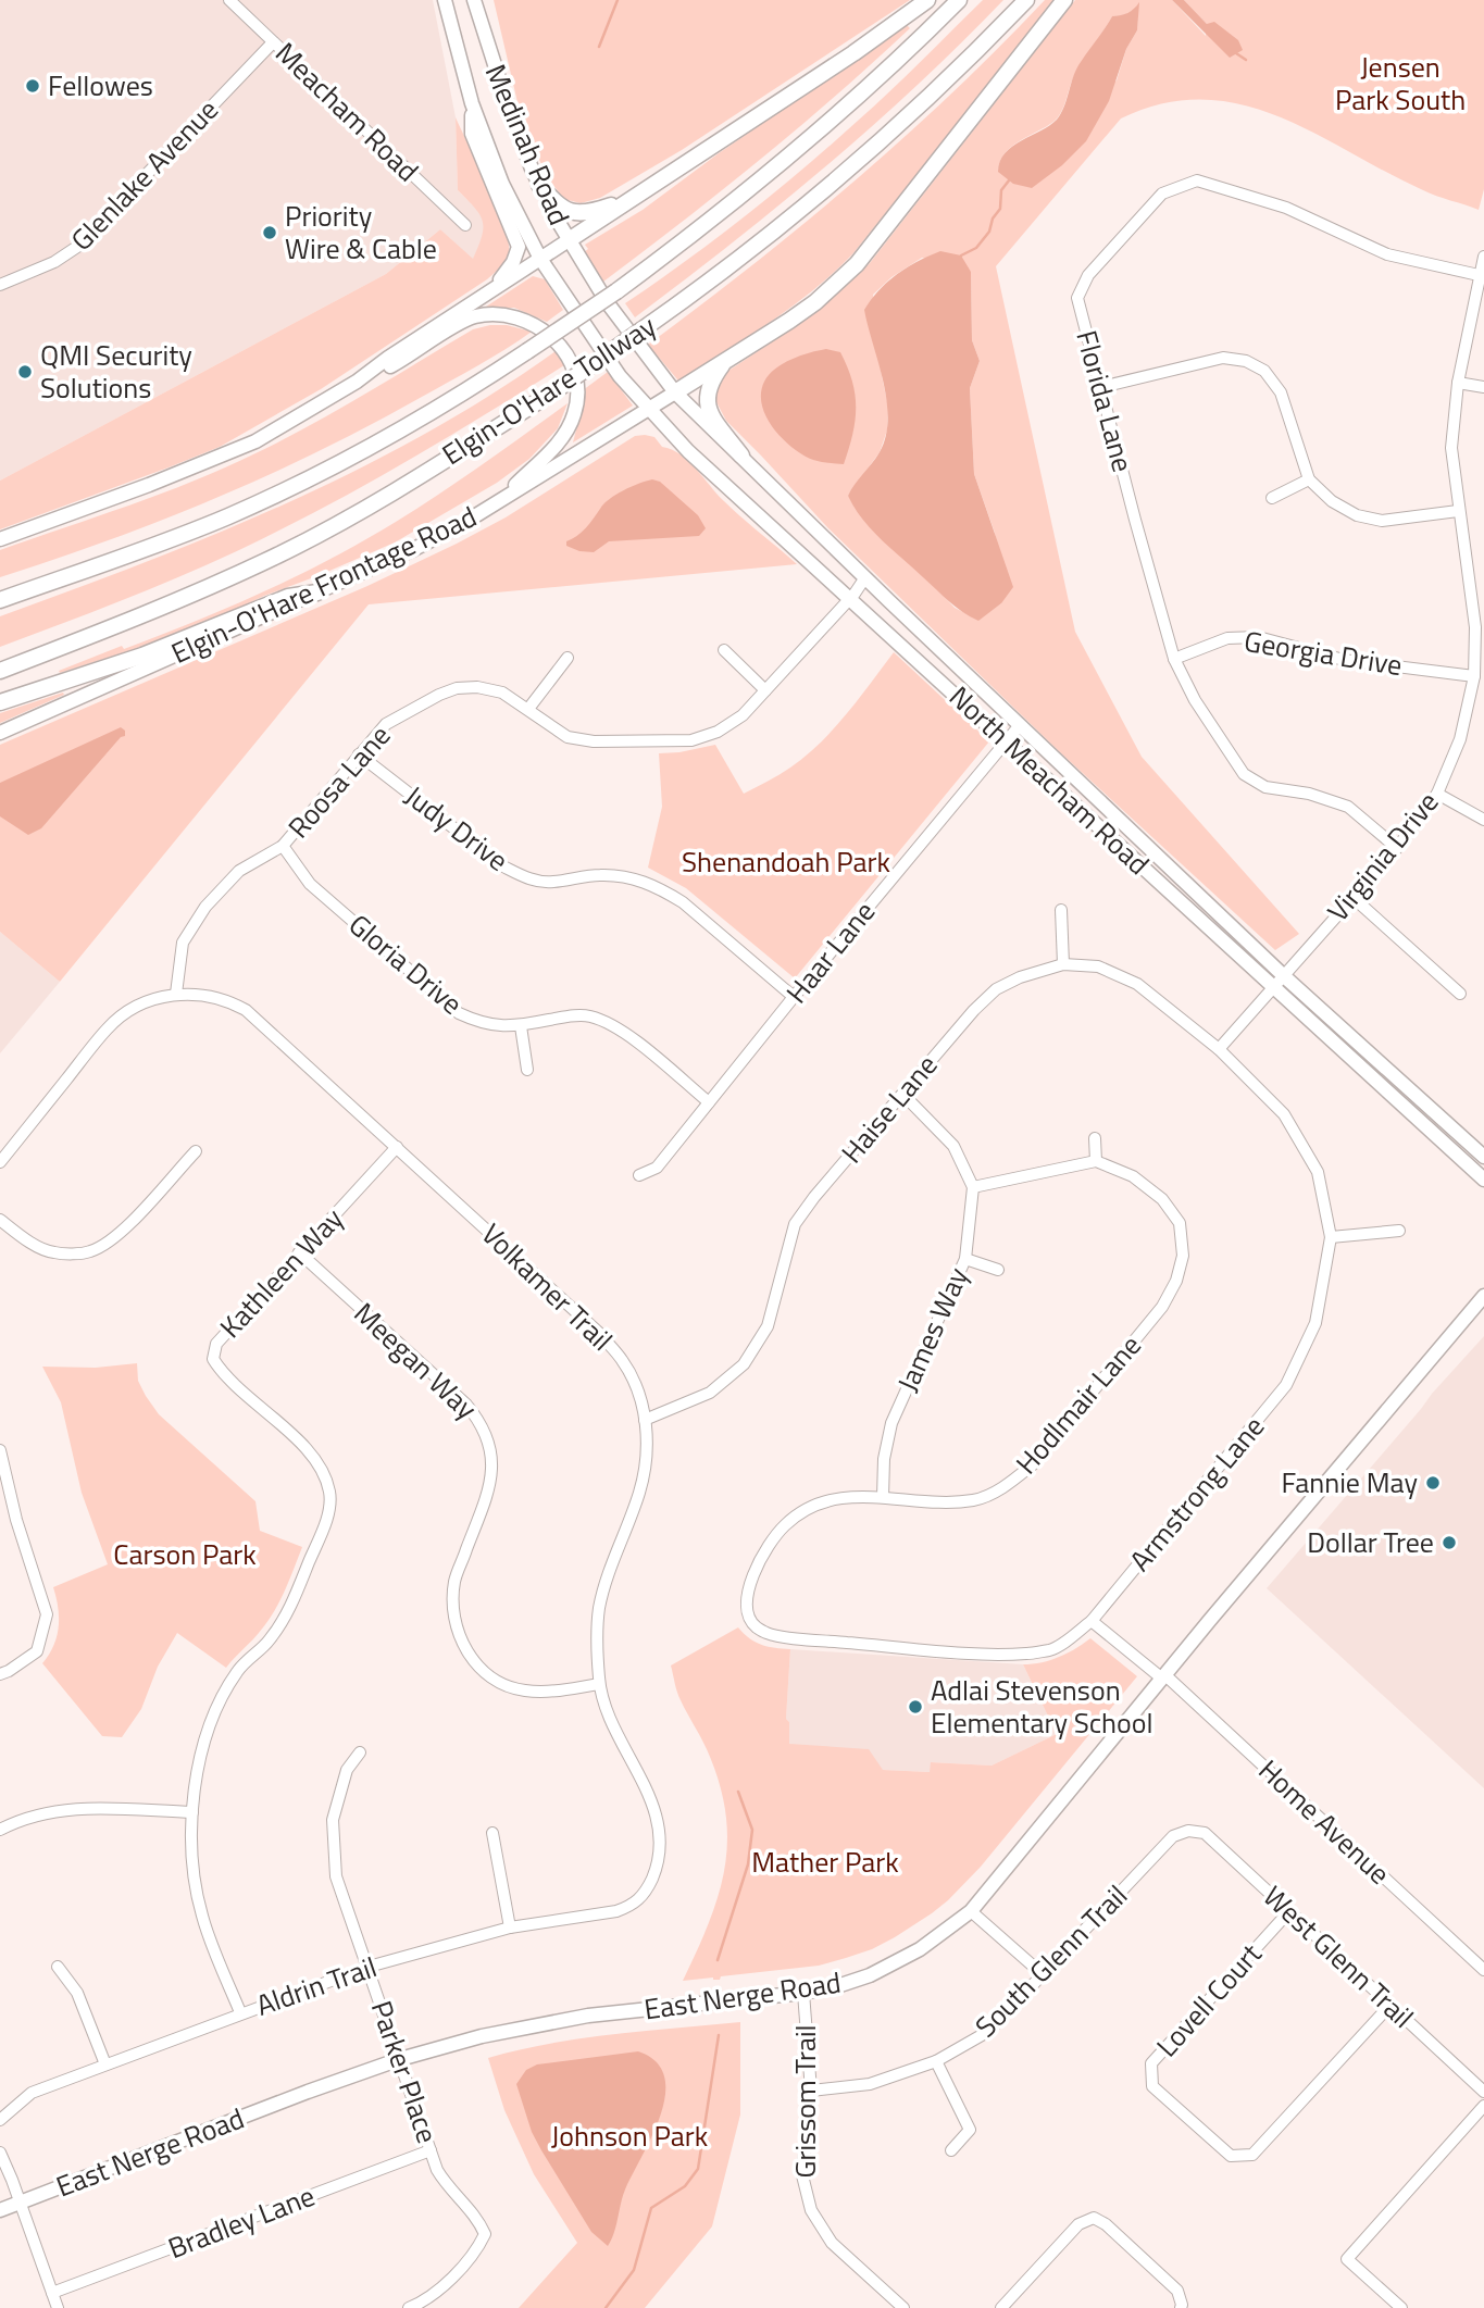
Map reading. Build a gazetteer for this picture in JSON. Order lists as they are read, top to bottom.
{
  "streets": {
    "highway": ["Elgin-O'Hare Tollway"],
    "main road": [
      "Medinah Road",
      "Elgin-O'Hare Frontage Road",
      "North Meacham Road",
      "East Nerge Road"
    ],
    "street": [
      "Meacham Road",
      "Glenlake Avenue",
      "Florida Lane",
      "Georgia Drive",
      "Roosa Lane",
      "Judy Drive",
      "Virginia Drive",
      "Haar Lane",
      "Gloria Drive",
      "Haise Lane",
      "Kathleen Way",
      "Volkamer Trail",
      "James Way",
      "Meegan Way",
      "Hodlmair Lane",
      "Armstrong Lane",
      "Home Avenue",
      "West Glenn Trail",
      "South Glenn Trail",
      "Aldrin Trail",
      "Lovell Court",
      "Parker Place",
      "Grissom Trail",
      "Bradley Lane"
    ]
  },
  "crossings": [
    ["Meacham Road", "Glenlake Avenue"],
    ["Medinah Road", "North Meacham Road"],
    ["Florida Lane", "Georgia Drive"],
    ["Florida Lane", "Virginia Drive"],
    ["Elgin-O'Hare Frontage Road", "North Meacham Road"],
    ["Georgia Drive", "Virginia Drive"],
    ["North Meacham Road", "Roosa Lane"],
    ["North Meacham Road", "Virginia Drive"],
    ["North Meacham Road", "Haar Lane"],
    ["Roosa Lane", "Judy Drive"],
    ["Roosa Lane", "Gloria Drive"],
    ["Roosa Lane", "Volkamer Trail"],
    ["Judy Drive", "Haar Lane"],
    ["Virginia Drive", "Haise Lane"],
    ["Virginia Drive", "Armstrong Lane"],
    ["Haar Lane", "Gloria Drive"],
    ["Haise Lane", "Volkamer Trail"],
    ["Haise Lane", "Armstrong Lane"],
    ["Kathleen Way", "Volkamer Trail"],
    ["Kathleen Way", "Meegan Way"],
    ["Kathleen Way", "Aldrin Trail"],
    ["Volkamer Trail", "Meegan Way"],
    ["Volkamer Trail", "Aldrin Trail"],
    ["James Way", "Hodlmair Lane"],
    ["Hodlmair Lane", "Armstrong Lane"],
    ["Armstrong Lane", "Home Avenue"],
    ["Home Avenue", "East Nerge Road"],
    ["West Glenn Trail", "South Glenn Trail"],
    ["West Glenn Trail", "Lovell Court"],
    ["South Glenn Trail", "Grissom Trail"],
    ["Aldrin Trail", "Parker Place"],
    ["East Nerge Road", "Parker Place"],
    ["East Nerge Road", "Grissom Trail"],
    ["Parker Place", "Bradley Lane"]
  ],
  "parks": [
    "Jensen Park South",
    "Shenandoah Park",
    "Carson Park",
    "Mather Park",
    "Johnson Park"
  ],
  "places": [
    "Fellowes",
    "Priority Wire & Cable",
    "QMI Security Solutions",
    "Fannie May",
    "Dollar Tree",
    "Adlai Stevenson Elementary School"
  ]
}
